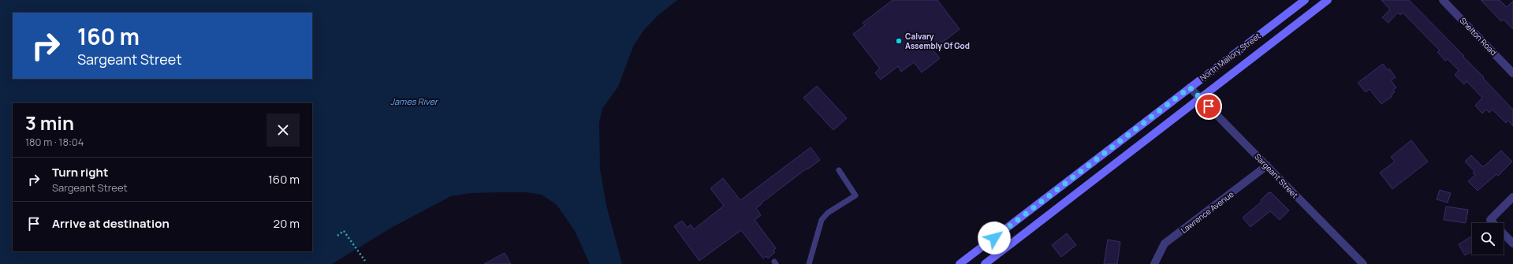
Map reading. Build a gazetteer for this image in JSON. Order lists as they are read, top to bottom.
{
  "streets": {
    "main road": ["North Mallory Street"],
    "street": ["Shelton Road", "Sargeant Street", "Lawrence Avenue"]
  },
  "crossings": [
    ["North Mallory Street", "Sargeant Street"],
    ["Sargeant Street", "Lawrence Avenue"]
  ],
  "water": ["James River"],
  "places": ["Calvary Assembly Of God"],
  "page": {
    "turn": ["160 m", "Sargeant Street"],
    "heading": ["3 min", "180 m · 18:04"],
    "list": [
      {
        "name": "Turn right",
        "note": "Sargeant Street",
        "value": "160 m"
      },
      {
        "name": "Arrive at destination",
        "value": "20 m"
      }
    ]
  }
}
